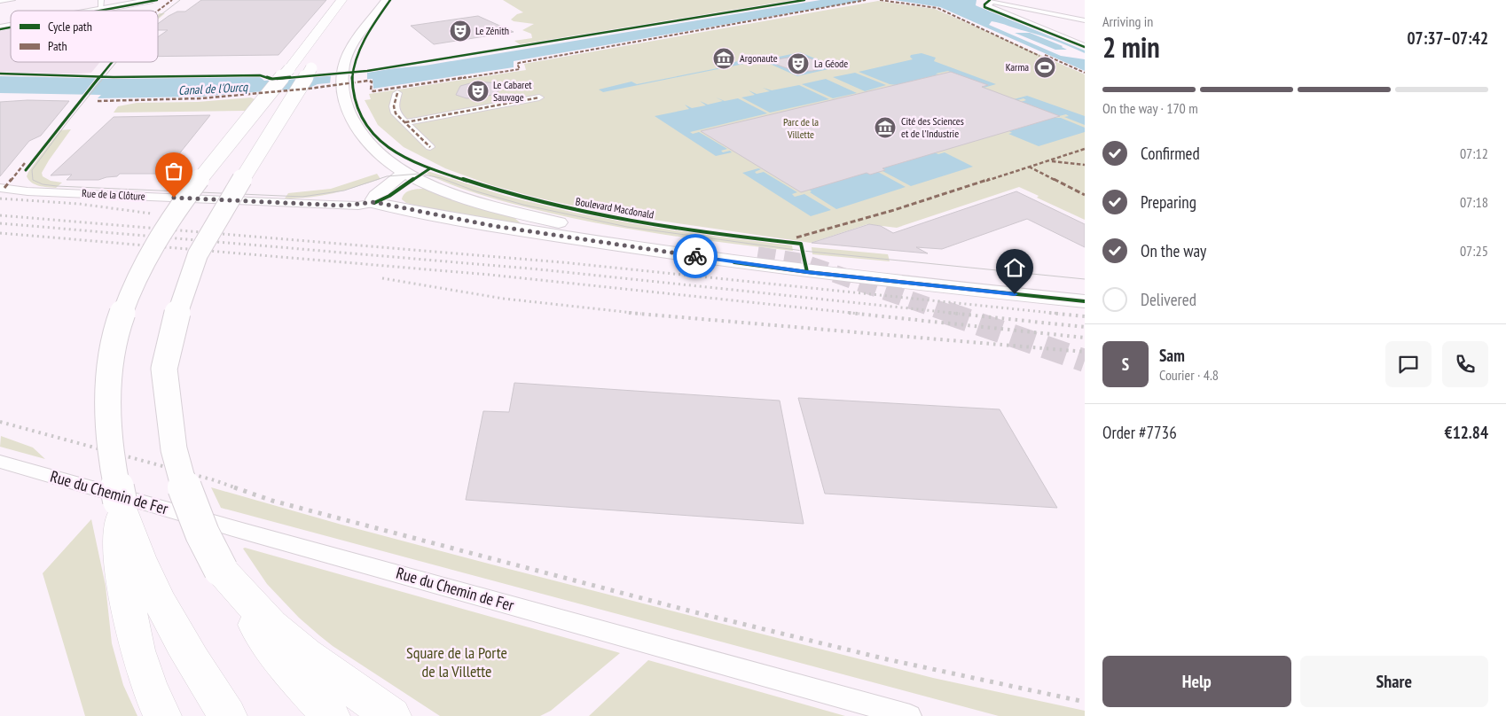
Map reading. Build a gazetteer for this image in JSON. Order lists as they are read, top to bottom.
{
  "streets": {
    "main road": ["Boulevard Macdonald"],
    "street": ["Rue de la Clôture", "Rue du Chemin de Fer"]
  },
  "water": ["Canal de l'Ourcq"],
  "parks": ["Parc de la Villette", "Square de la Porte de la Villette"],
  "places": {
    "theatre": ["Le Zénith", "La Géode", "Le Cabaret Sauvage"],
    "museum": ["Argonaute", "Cité des Sciences et de l'Industrie"],
    "sports": ["Karma"]
  },
  "legend": ["Cycle path", "Path"],
  "page": {
    "heading": ["2 min", "Arriving in", "07:37–07:42"],
    "panel": [
      "Sam",
      "Courier · 4.8",
      "Order #7736",
      "€12.84"
    ],
    "bar": "On the way · 170 m",
    "list": [
      ["Confirmed", "07:12"],
      ["Preparing", "07:18"],
      ["On the way", "07:25"],
      "Delivered"
    ],
    "round": "S",
    "buttons": ["Help", "Share"]
  }
}
